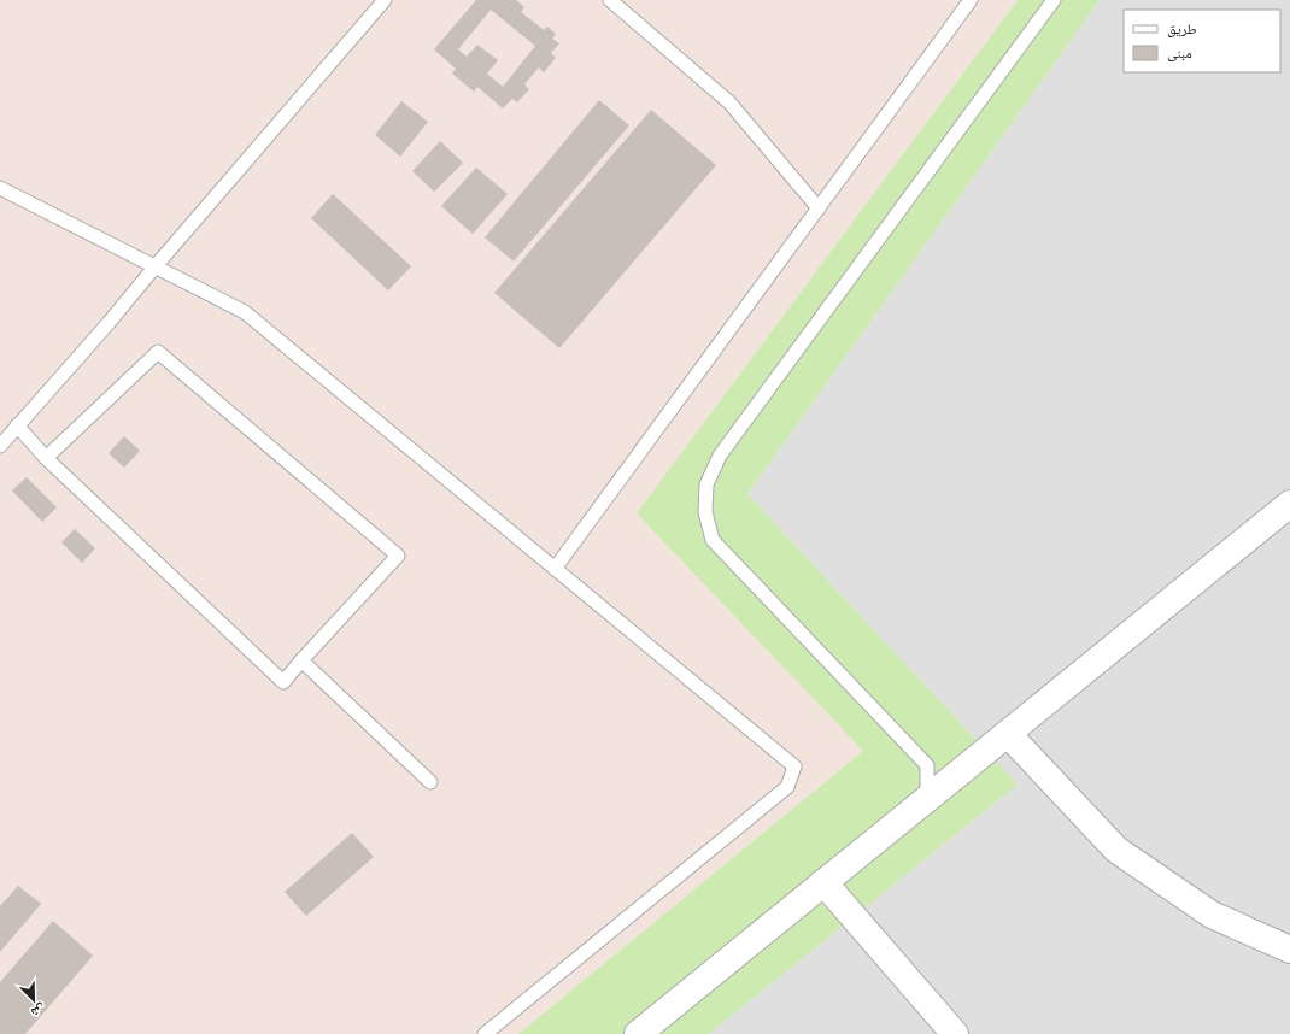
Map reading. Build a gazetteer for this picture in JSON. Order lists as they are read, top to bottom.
{
  "legend": ["طريق", "مبنى"],
  "north": "bottom right"
}
